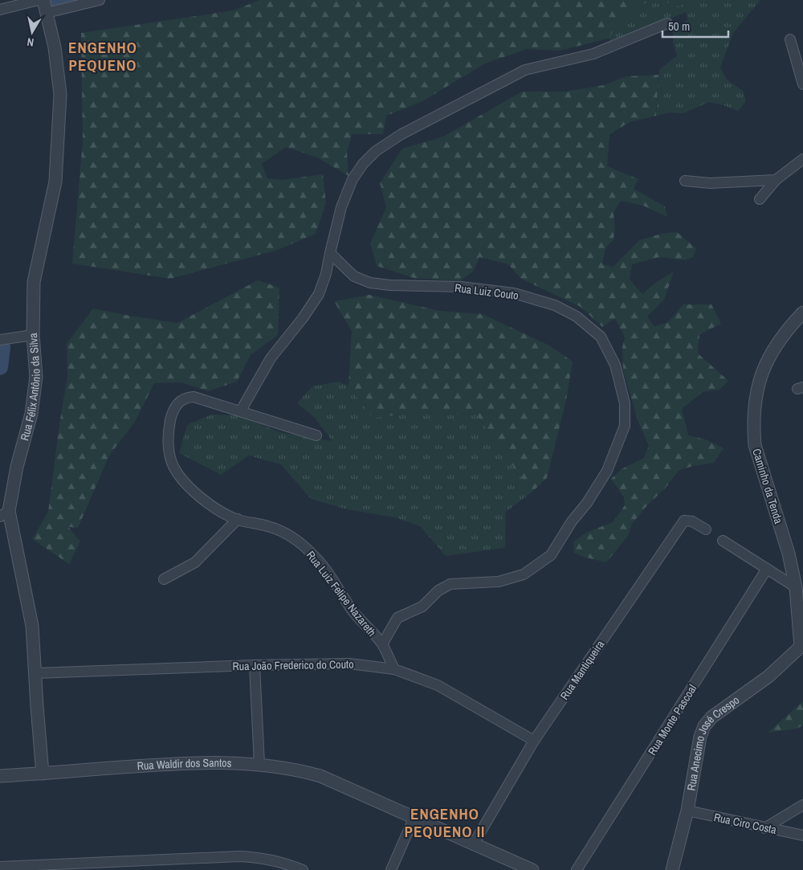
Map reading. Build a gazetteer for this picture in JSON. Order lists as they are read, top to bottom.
{
  "streets": {
    "street": [
      "Rua Luiz Couto",
      "Rua Félix Antônio da Silva",
      "Caminho da Tenda",
      "Rua Luiz Felipe Nazareth",
      "Rua João Frederico do Couto",
      "Rua Mantiqueira",
      "Rua Monte Pascoal",
      "Rua Anecimo José Crespo",
      "Rua Waldir dos Santos",
      "Rua Ciro Costa"
    ]
  },
  "crossings": [
    ["Rua Luiz Couto", "Rua Luiz Felipe Nazareth"],
    ["Rua Félix Antônio da Silva", "Rua João Frederico do Couto"],
    ["Rua Félix Antônio da Silva", "Rua Waldir dos Santos"],
    ["Caminho da Tenda", "Rua Anecimo José Crespo"],
    ["Rua Luiz Felipe Nazareth", "Rua João Frederico do Couto"],
    ["Rua João Frederico do Couto", "Rua Mantiqueira"],
    ["Rua Mantiqueira", "Rua Waldir dos Santos"],
    ["Rua Anecimo José Crespo", "Rua Ciro Costa"]
  ],
  "districts": ["ENGENHO PEQUENO", "ENGENHO PEQUENO II"],
  "scale_bar": "50 m",
  "north": "bottom"
}
